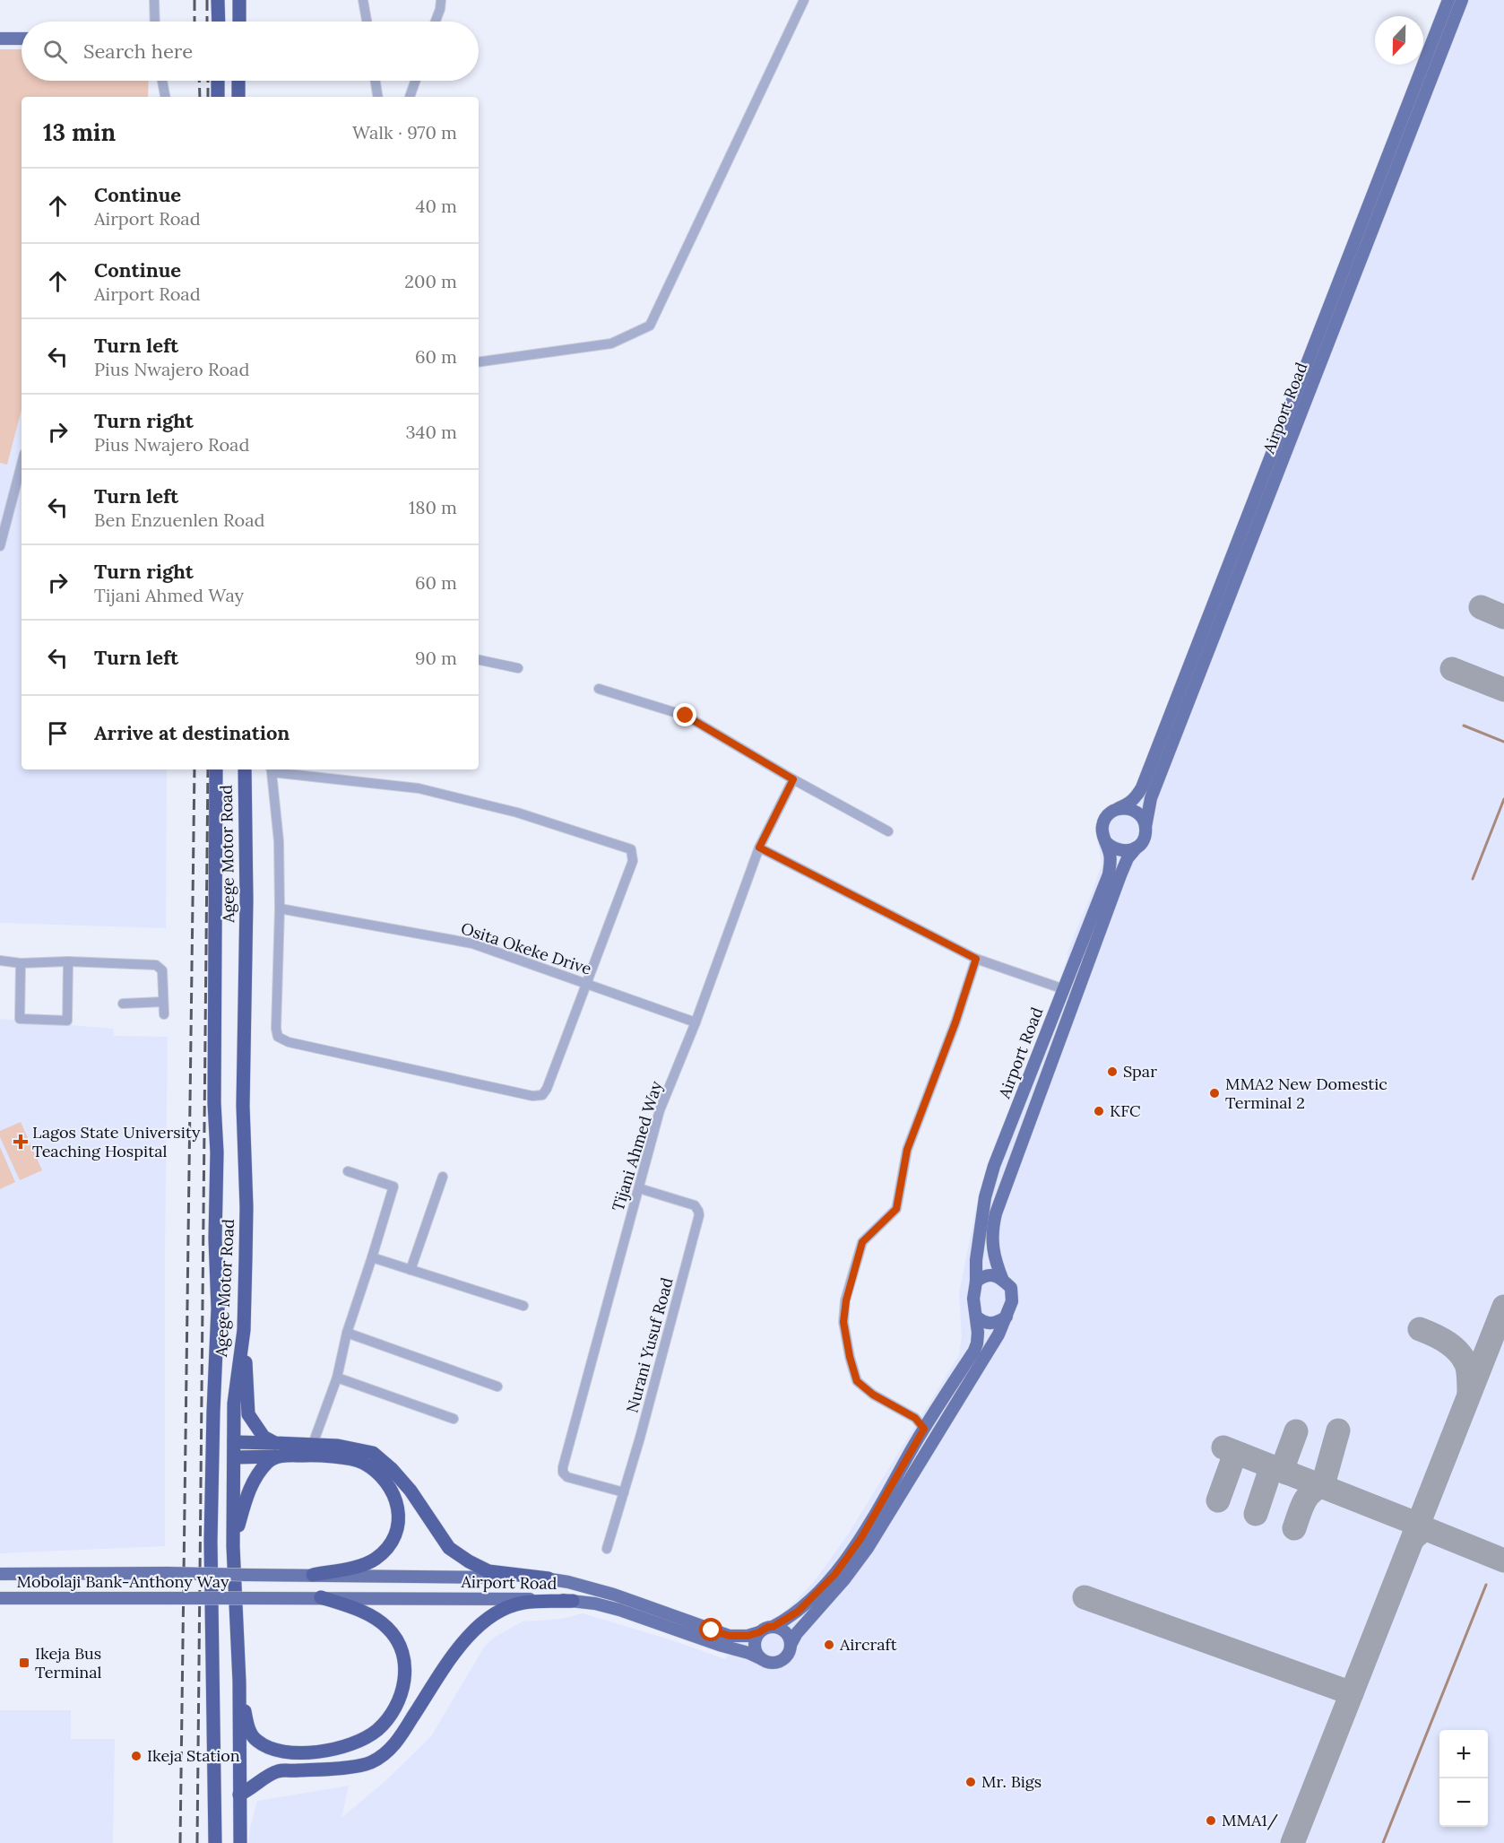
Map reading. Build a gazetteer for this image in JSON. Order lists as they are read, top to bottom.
{
  "streets": {
    "highway": ["Agege Motor Road"],
    "main road": ["Airport Road", "Mobolaji Bank-Anthony Way"],
    "street": ["Osita Okeke Drive", "Tijani Ahmed Way", "Nurani Yusuf Road"]
  },
  "crossings": [
    ["Airport Road", "Mobolaji Bank-Anthony Way"],
    ["Osita Okeke Drive", "Tijani Ahmed Way"],
    ["Tijani Ahmed Way", "Nurani Yusuf Road"]
  ],
  "places": {
    "other": [
      "Spar",
      "MMA2 New Domestic Terminal 2",
      "KFC",
      "Aircraft",
      "Ikeja Station",
      "Mr. Bigs",
      "MMA1/"
    ],
    "health": ["Lagos State University Teaching Hospital"],
    "transit": ["Ikeja Bus Terminal"]
  },
  "north": "bottom",
  "page": {
    "search": "Search here",
    "heading": ["13 min", "Walk · 970 m"],
    "list": [
      ["Continue", "Airport Road", "40 m"],
      ["Continue", "Airport Road", "200 m"],
      ["Turn left", "Pius Nwajero Road", "60 m"],
      ["Turn right", "Pius Nwajero Road", "340 m"],
      ["Turn left", "Ben Enzuenlen Road", "180 m"],
      ["Turn right", "Tijani Ahmed Way", "60 m"],
      ["Turn left", "90 m"],
      "Arrive at destination"
    ],
    "map_buttons": ["+", "−"]
  }
}
